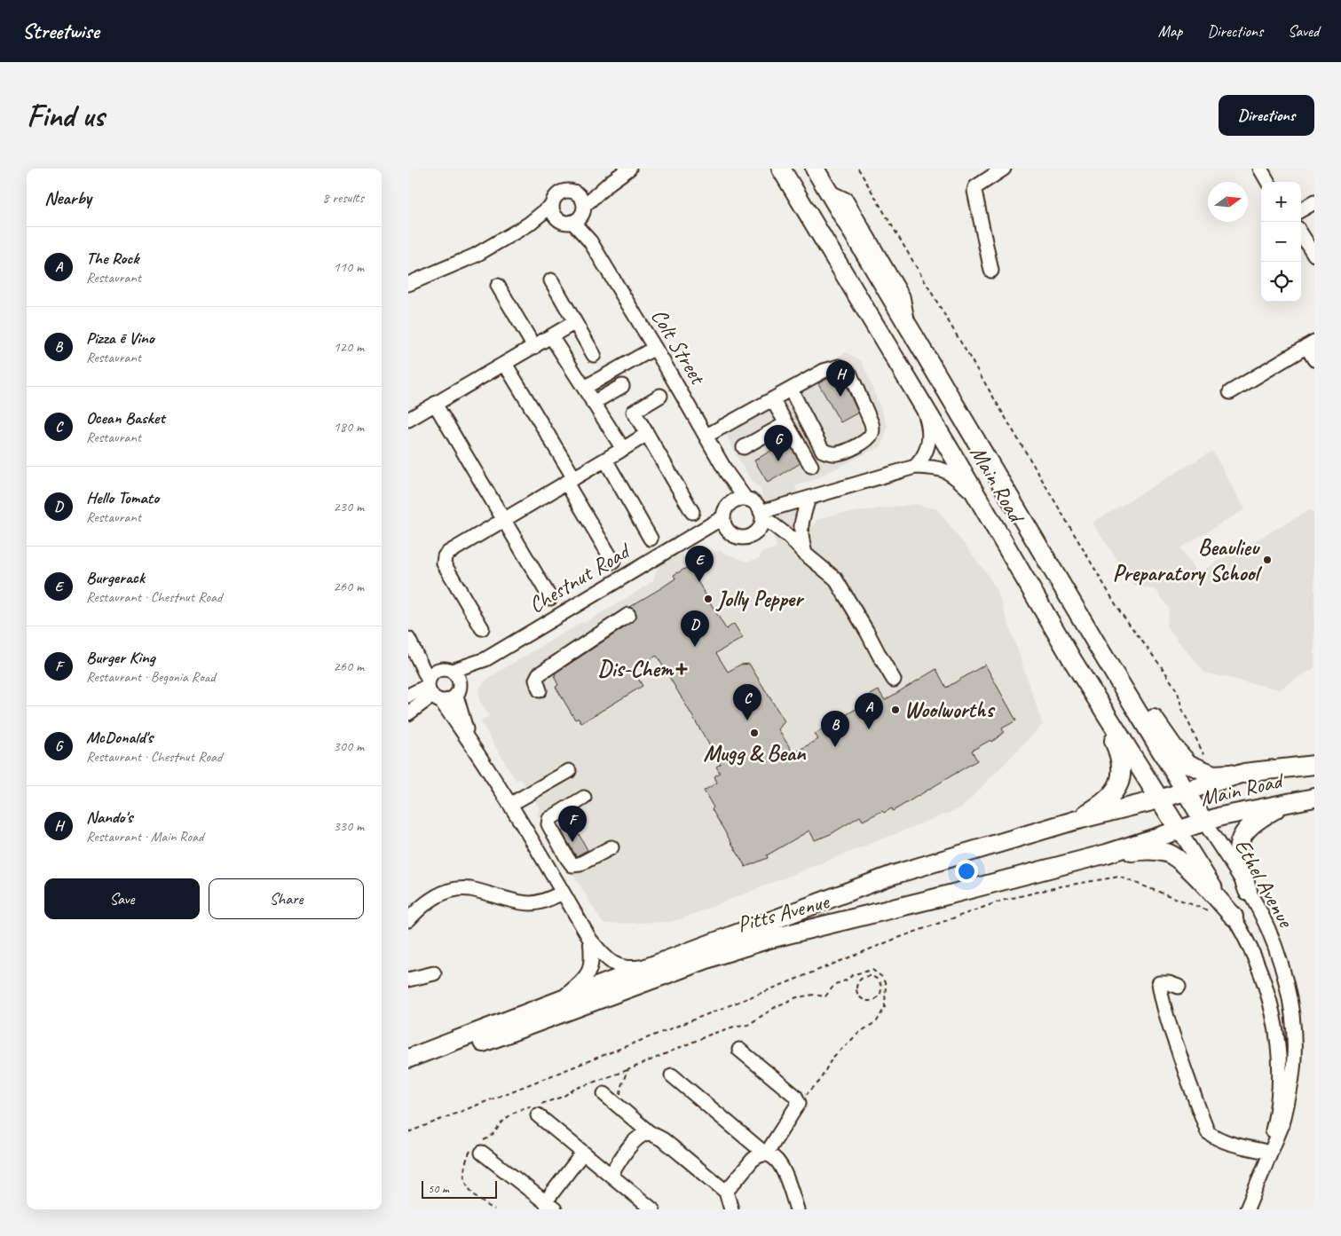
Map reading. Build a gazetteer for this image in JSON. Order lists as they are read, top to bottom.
{
  "streets": {
    "main road": ["Main Road", "Pitts Avenue"],
    "street": ["Colt Street", "Chestnut Road", "Ethel Avenue"]
  },
  "crossings": [
    ["Colt Street", "Chestnut Road"],
    ["Main Road", "Ethel Avenue"],
    ["Main Road", "Pitts Avenue"],
    ["Ethel Avenue", "Pitts Avenue"]
  ],
  "places": {
    "other": [
      "Beaulieu Preparatory School",
      "Jolly Pepper",
      "Woolworths",
      "Mugg & Bean"
    ],
    "health": ["Dis-Chem"]
  },
  "scale_bar": "50 m",
  "north": "right",
  "page": {
    "header": "Streetwise",
    "nav": ["Map", "Directions", "Saved"],
    "buttons": [
      "Directions",
      ["Save", "Share"]
    ],
    "title": "Find us",
    "heading": ["Nearby", "8 results"],
    "map_buttons": ["+", "−"],
    "list": [
      {
        "mark": "A",
        "name": "The Rock",
        "note": "Restaurant",
        "value": "110 m"
      },
      {
        "mark": "B",
        "name": "Pizza ē Vino",
        "note": "Restaurant",
        "value": "120 m"
      },
      {
        "mark": "C",
        "name": "Ocean Basket",
        "note": "Restaurant",
        "value": "180 m"
      },
      {
        "mark": "D",
        "name": "Hello Tomato",
        "note": "Restaurant",
        "value": "230 m"
      },
      {
        "mark": "E",
        "name": "Burgerack",
        "note": "Restaurant · Chestnut Road",
        "value": "260 m"
      },
      {
        "mark": "F",
        "name": "Burger King",
        "note": "Restaurant · Begonia Road",
        "value": "260 m"
      },
      {
        "mark": "G",
        "name": "McDonald's",
        "note": "Restaurant · Chestnut Road",
        "value": "300 m"
      },
      {
        "mark": "H",
        "name": "Nando's",
        "note": "Restaurant · Main Road",
        "value": "330 m"
      }
    ],
    "pins": [
      "H",
      "G",
      "E",
      "D",
      "C",
      "A",
      "B",
      "F"
    ],
    "scale": "50 m"
  }
}
